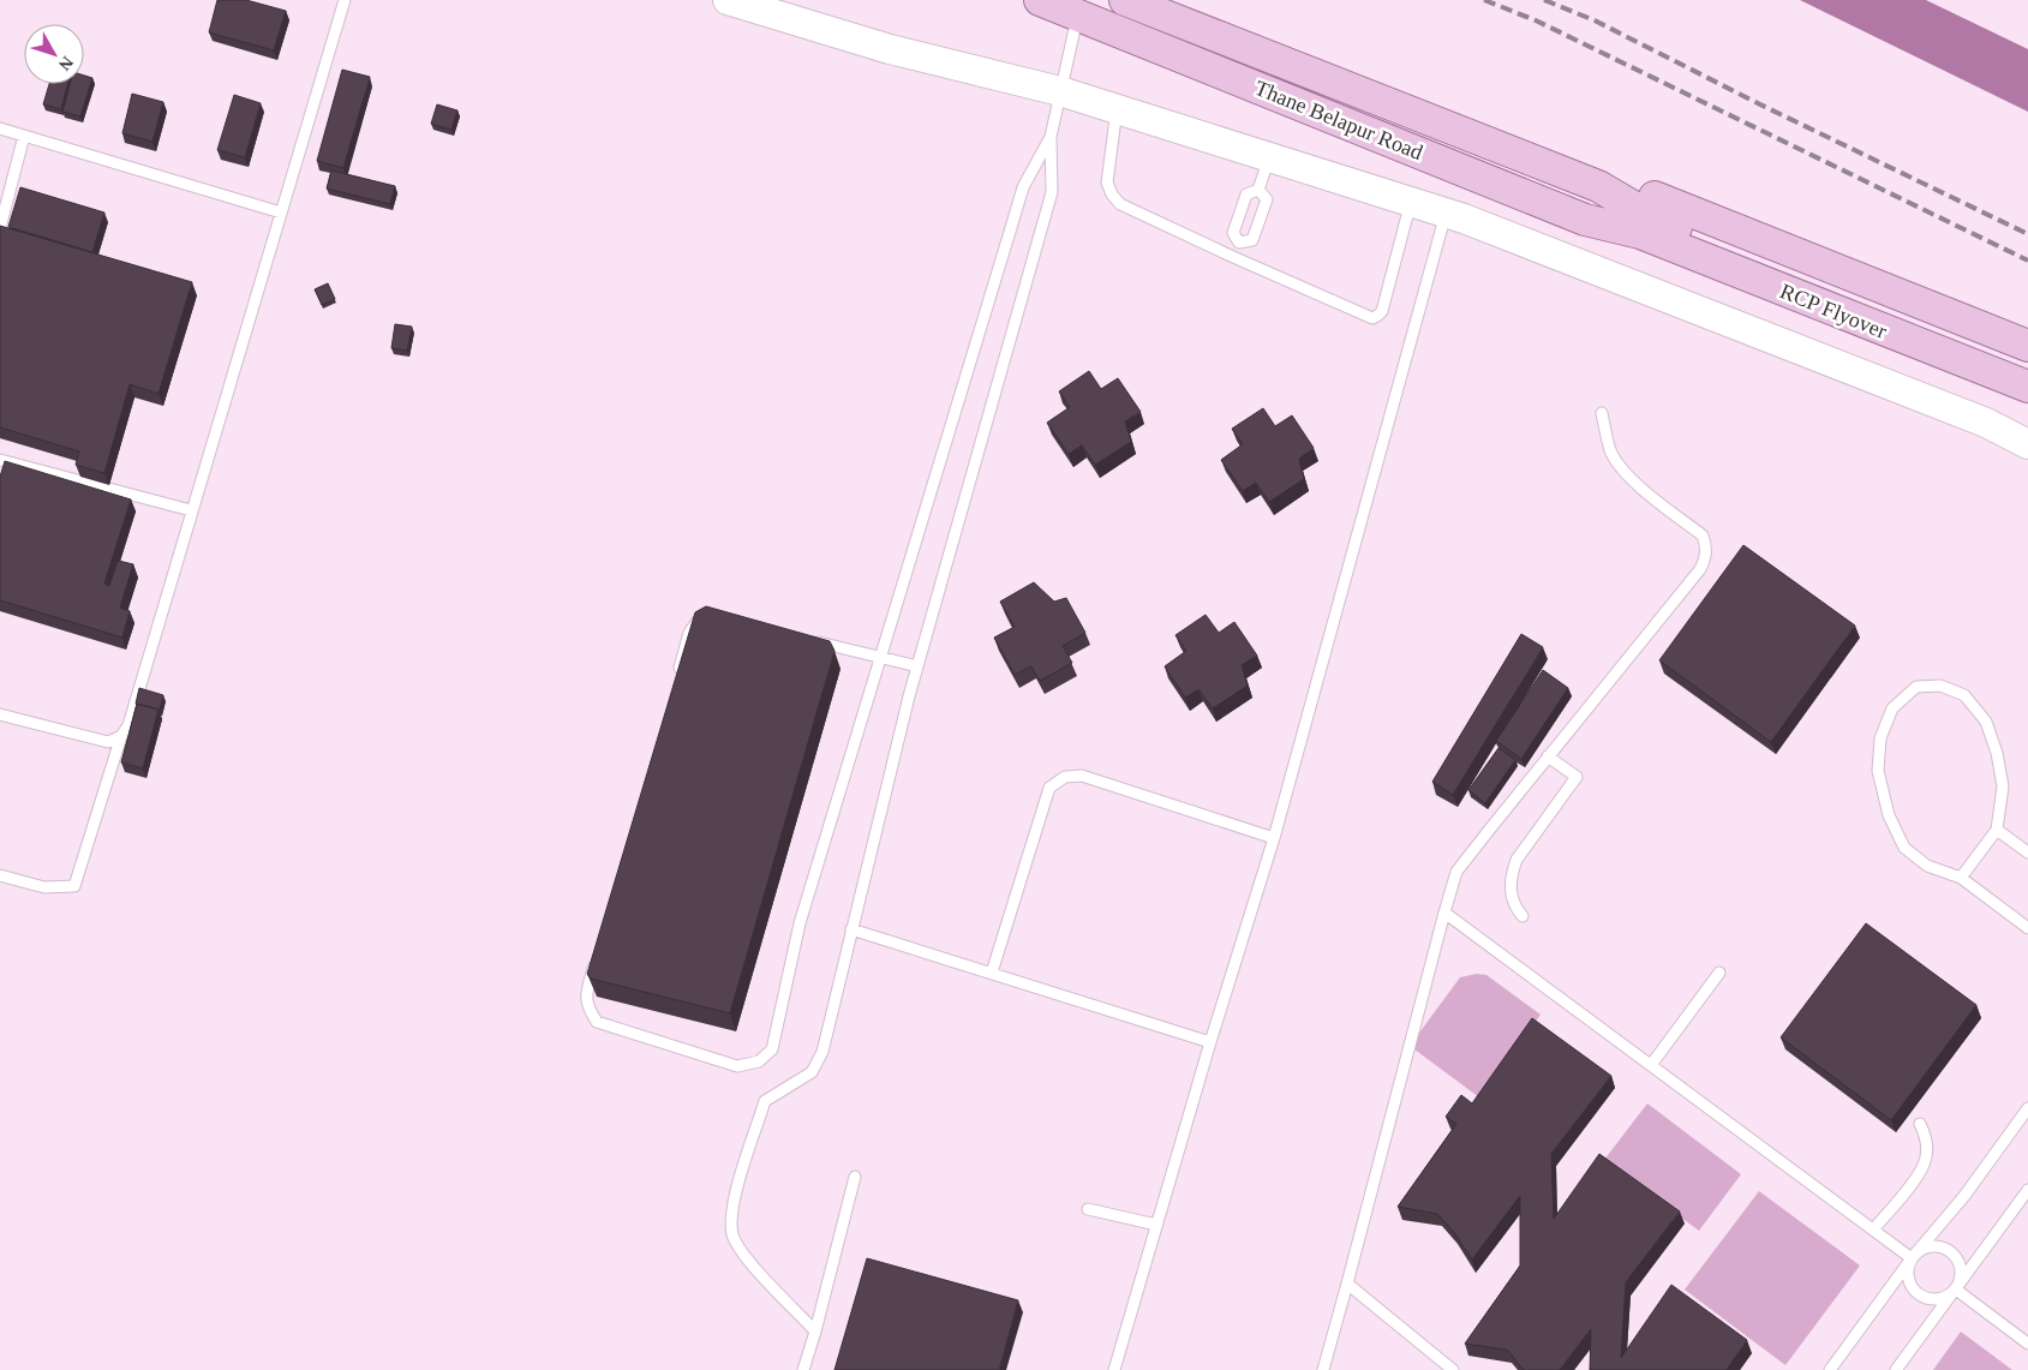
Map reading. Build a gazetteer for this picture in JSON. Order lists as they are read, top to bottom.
{
  "streets": {
    "main road": ["Thane Belapur Road", "RCP Flyover"]
  },
  "crossings": [
    ["Thane Belapur Road", "RCP Flyover"]
  ],
  "north": "bottom right"
}
